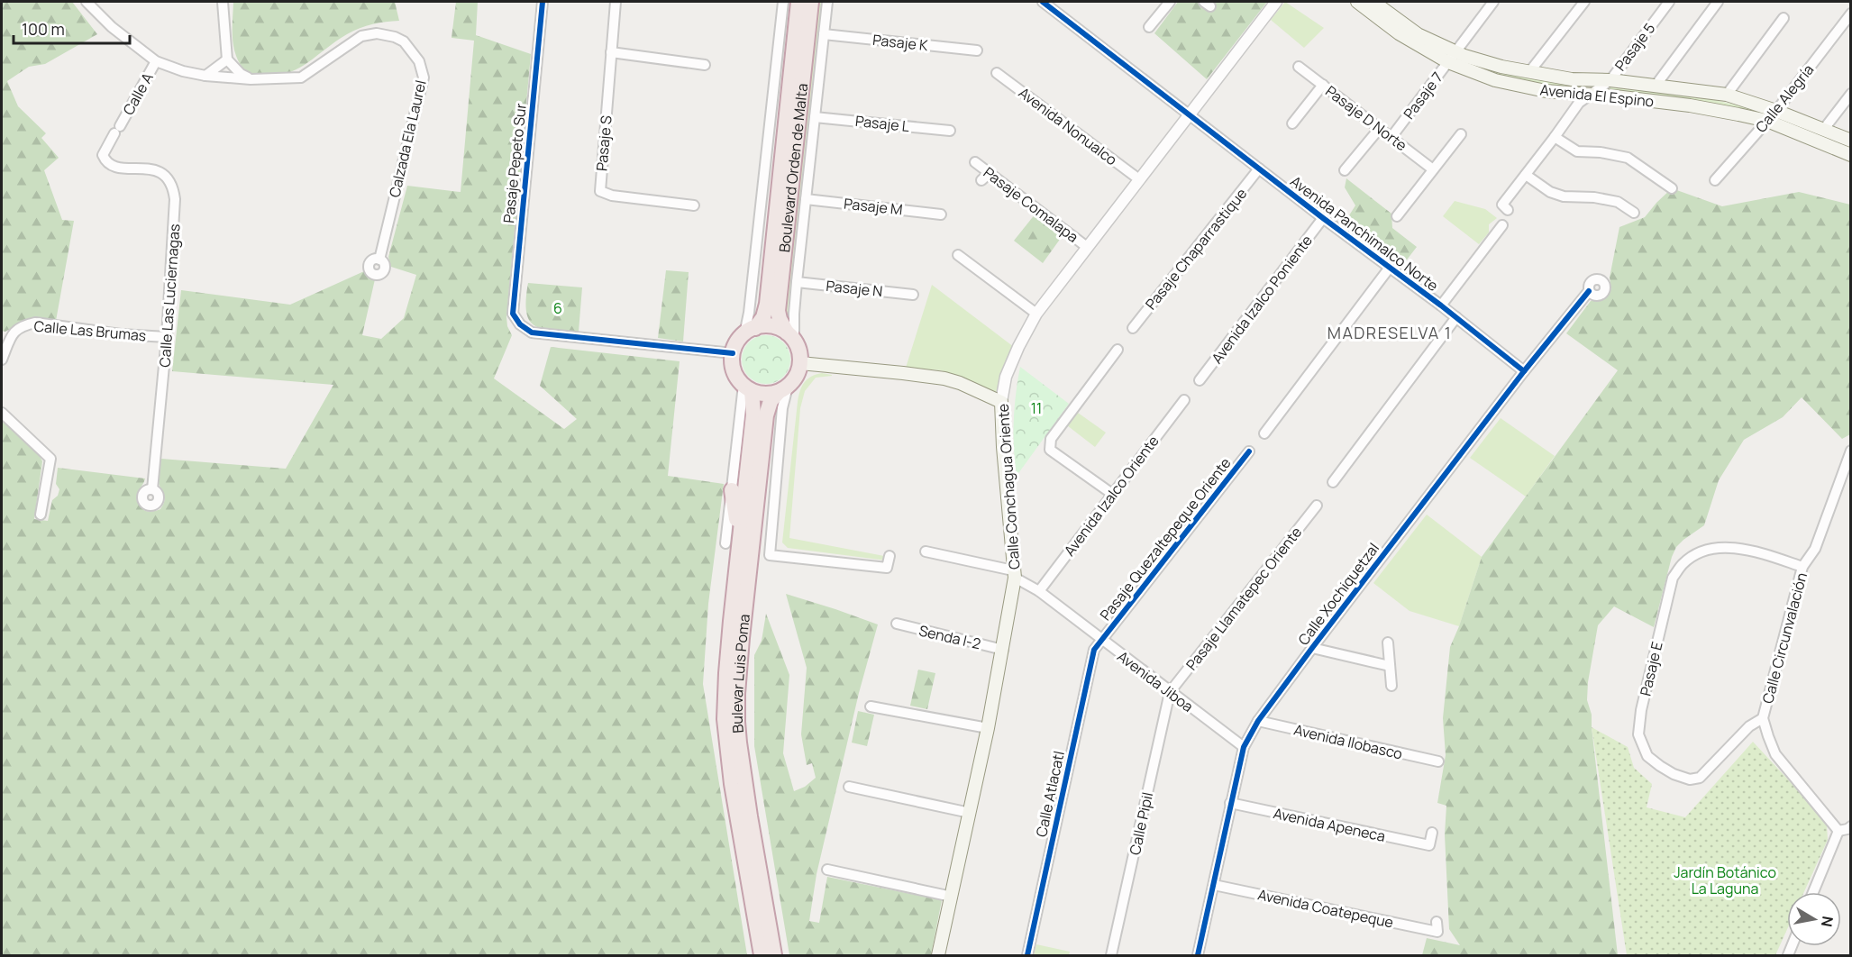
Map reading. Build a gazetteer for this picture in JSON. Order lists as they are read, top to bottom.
{
  "streets": {
    "highway": ["Boulevard Orden de Malta", "Bulevar Luis Poma"],
    "main road": ["Avenida El Espino", "Calle Conchagua Oriente"],
    "street": [
      "Pasaje K",
      "Pasaje 5",
      "Calle A",
      "Pasaje 7",
      "Calle Alegría",
      "Pasaje D Norte",
      "Pasaje L",
      "Avenida Nonualco",
      "Calzada Ela Laurel",
      "Pasaje S",
      "Pasaje Pepeto Sur",
      "Pasaje Comalapa",
      "Pasaje M",
      "Avenida Panchimalco Norte",
      "Pasaje Chaparrastique",
      "Pasaje N",
      "Calle Las Luciernagas",
      "Avenida Izalco Poniente",
      "Calle Las Brumas",
      "Avenida Izalco Oriente",
      "Pasaje Quezaltepeque Oriente",
      "Calle Xochiquetzal",
      "Pasaje Llamatepec Oriente",
      "Senda I-2",
      "Calle Circunvalación",
      "Pasaje E",
      "Avenida Jiboa",
      "Avenida Ilobasco",
      "Calle Atlacatl",
      "Calle Pipil",
      "Avenida Apeneca",
      "Avenida Coatepeque"
    ]
  },
  "crossings": [
    ["Pasaje 5", "Avenida El Espino"],
    ["Calle A", "Calzada Ela Laurel"],
    ["Calle A", "Calle Las Luciernagas"],
    ["Pasaje 7", "Avenida El Espino"],
    ["Pasaje 7", "Pasaje D Norte"],
    ["Avenida El Espino", "Calle Alegría"],
    ["Avenida Nonualco", "Calle Conchagua Oriente"],
    ["Pasaje Pepeto Sur", "Boulevard Orden de Malta"],
    ["Pasaje Pepeto Sur", "Bulevar Luis Poma"],
    ["Boulevard Orden de Malta", "Bulevar Luis Poma"],
    ["Pasaje Comalapa", "Calle Conchagua Oriente"],
    ["Avenida Panchimalco Norte", "Pasaje Chaparrastique"],
    ["Avenida Panchimalco Norte", "Avenida Izalco Poniente"],
    ["Avenida Panchimalco Norte", "Calle Conchagua Oriente"],
    ["Avenida Panchimalco Norte", "Calle Xochiquetzal"],
    ["Calle Las Luciernagas", "Calle Las Brumas"],
    ["Calle Conchagua Oriente", "Senda I-2"],
    ["Calle Conchagua Oriente", "Avenida Jiboa"],
    ["Avenida Izalco Oriente", "Avenida Jiboa"],
    ["Pasaje Quezaltepeque Oriente", "Avenida Jiboa"],
    ["Pasaje Quezaltepeque Oriente", "Calle Atlacatl"],
    ["Calle Xochiquetzal", "Avenida Jiboa"],
    ["Calle Xochiquetzal", "Avenida Ilobasco"],
    ["Calle Xochiquetzal", "Avenida Apeneca"],
    ["Calle Xochiquetzal", "Avenida Coatepeque"],
    ["Pasaje Llamatepec Oriente", "Avenida Jiboa"],
    ["Pasaje Llamatepec Oriente", "Calle Pipil"],
    ["Calle Circunvalación", "Pasaje E"],
    ["Avenida Jiboa", "Calle Atlacatl"],
    ["Avenida Jiboa", "Calle Pipil"]
  ],
  "districts": ["MADRESELVA 1"],
  "parks": ["6", "11", "Jardín Botánico La Laguna"],
  "scale_bar": "100 m",
  "north": "right"
}
